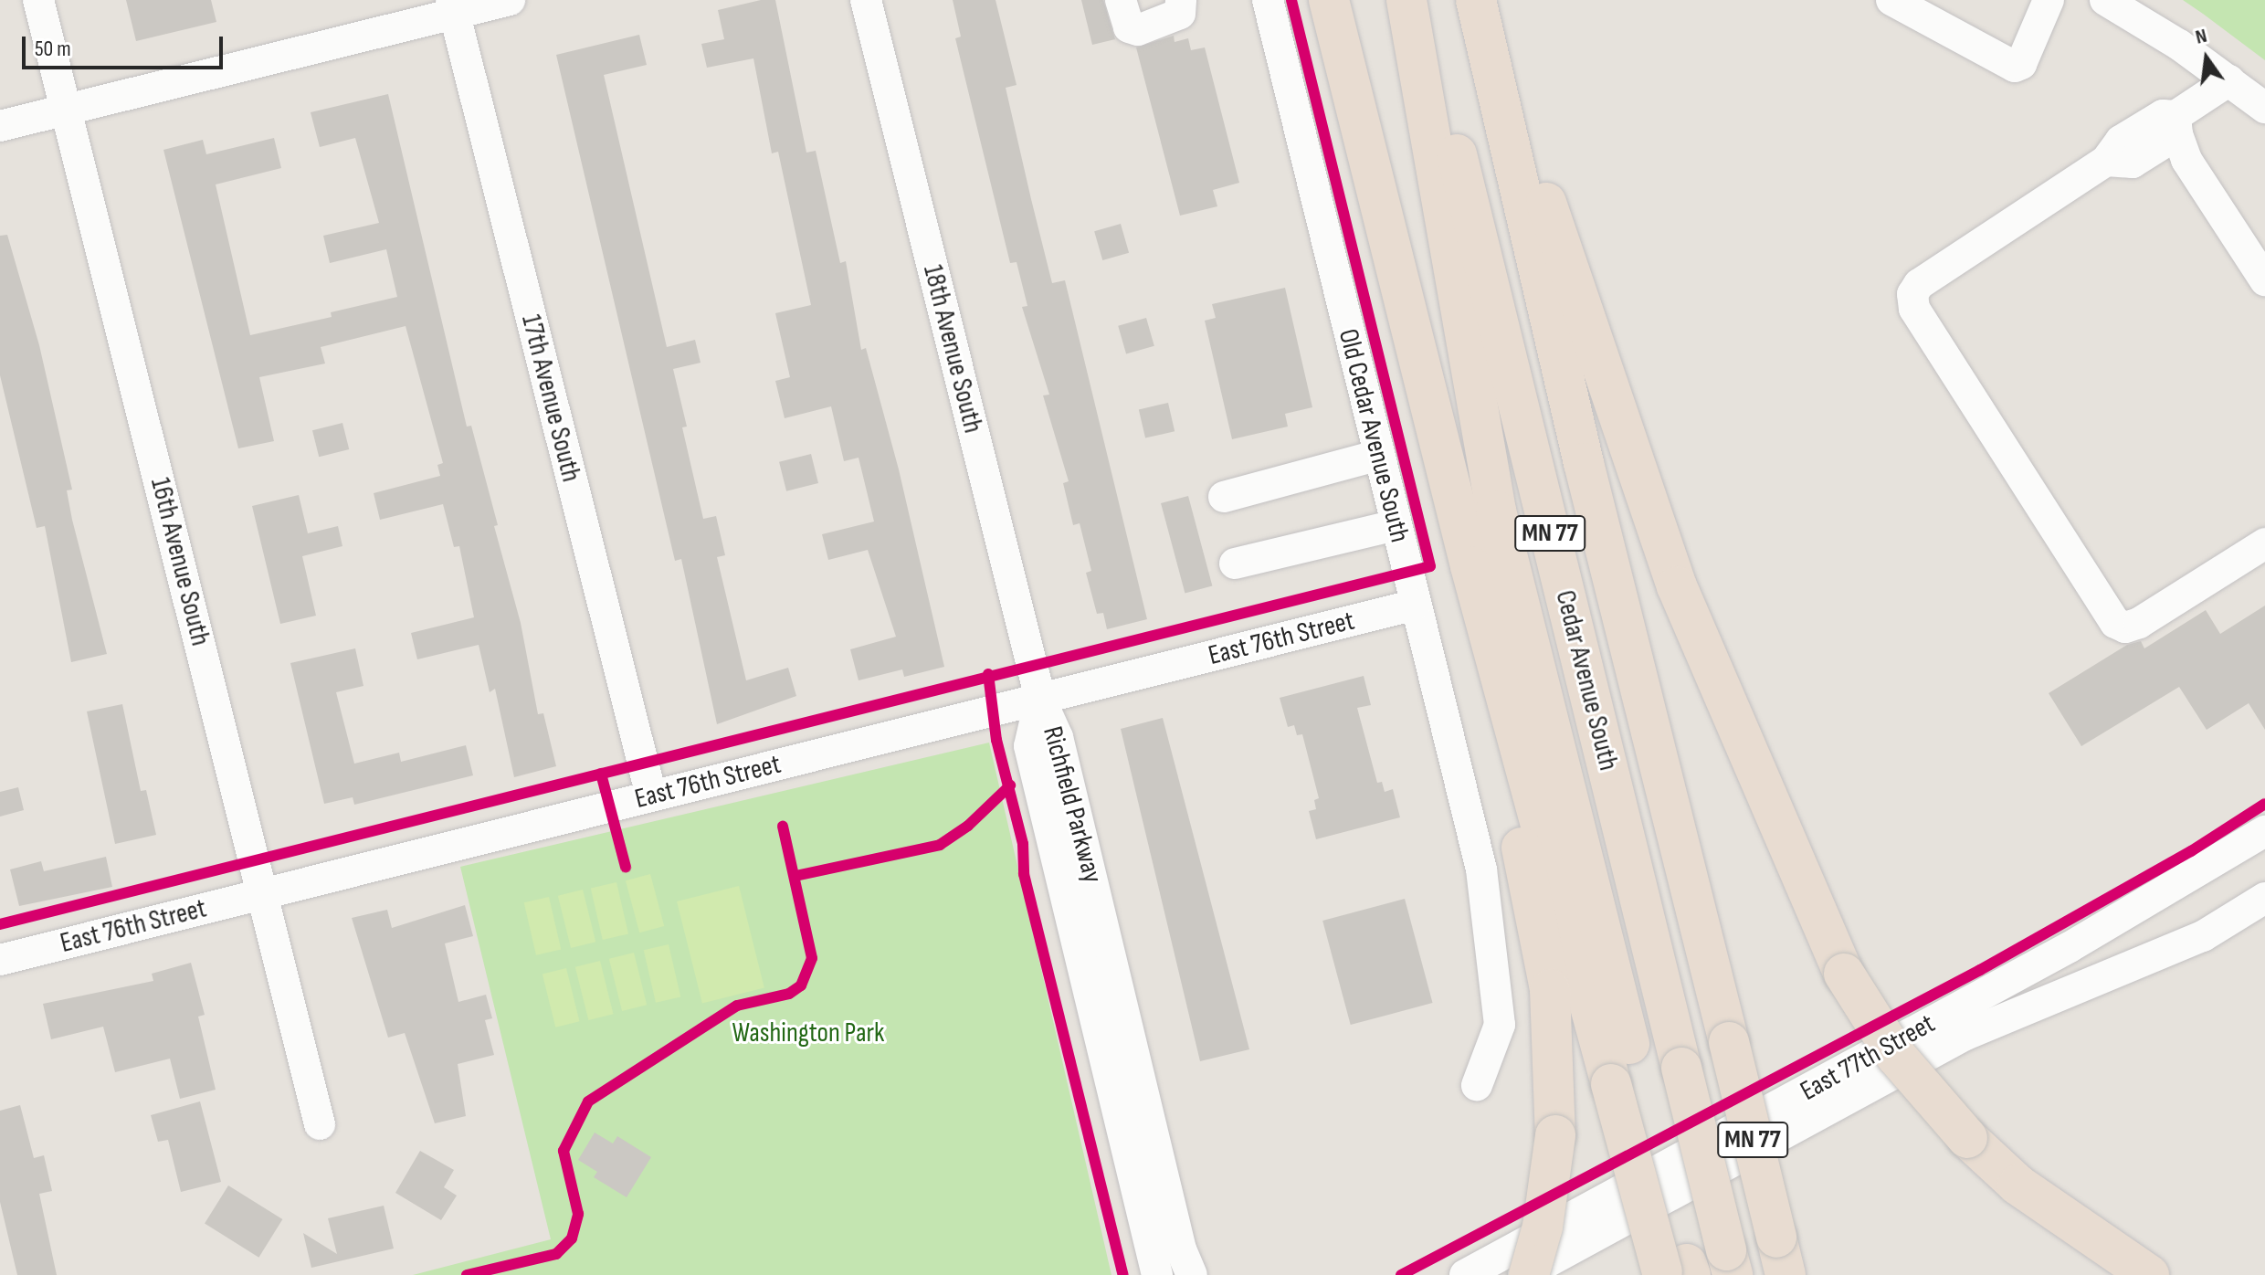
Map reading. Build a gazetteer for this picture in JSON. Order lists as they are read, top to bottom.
{
  "streets": {
    "highway": ["MN 77", "Cedar Avenue South"],
    "street": [
      "18th Avenue South",
      "17th Avenue South",
      "Old Cedar Avenue South",
      "16th Avenue South",
      "East 76th Street",
      "Richfield Parkway",
      "East 77th Street"
    ]
  },
  "crossings": [
    ["18th Avenue South", "East 76th Street"],
    ["18th Avenue South", "Richfield Parkway"],
    ["17th Avenue South", "East 76th Street"],
    ["Old Cedar Avenue South", "East 76th Street"],
    ["16th Avenue South", "East 76th Street"],
    ["East 76th Street", "Richfield Parkway"]
  ],
  "parks": ["Washington Park"],
  "scale_bar": "50 m",
  "north": "top"
}
